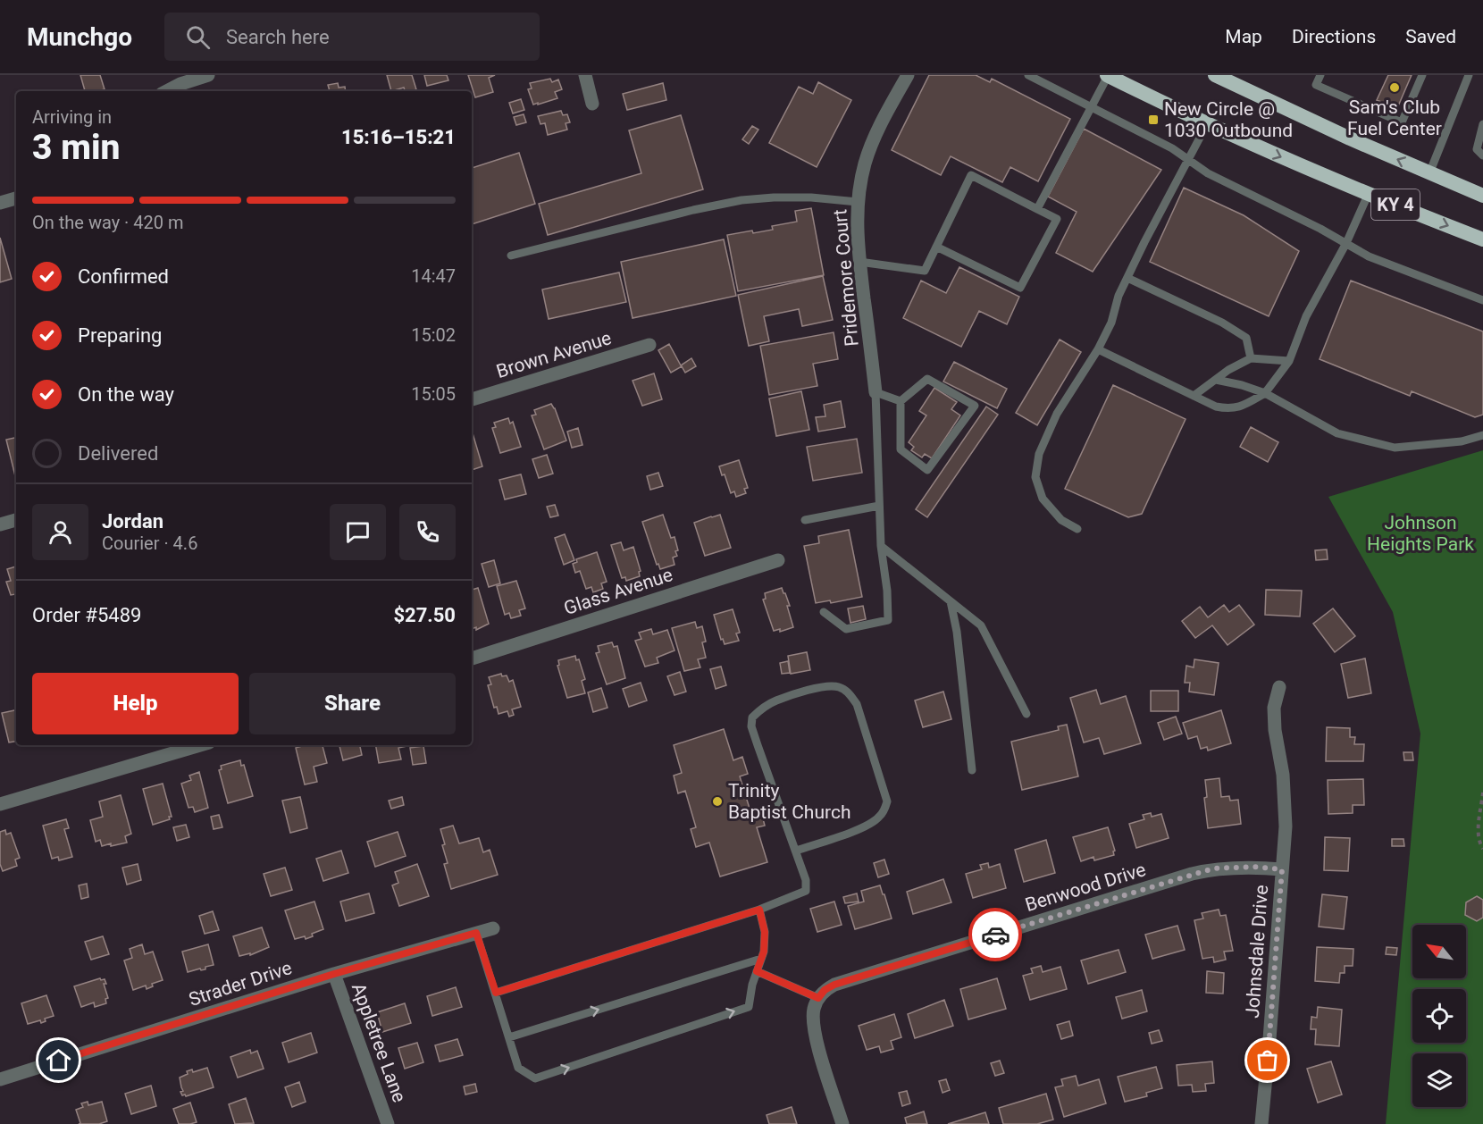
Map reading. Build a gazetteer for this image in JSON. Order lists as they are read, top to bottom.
{
  "streets": {
    "highway": ["KY 4"],
    "street": [
      "Pridemore Court",
      "Brown Avenue",
      "Glass Avenue",
      "Benwood Drive",
      "Johnsdale Drive",
      "Strader Drive",
      "Appletree Lane"
    ]
  },
  "crossings": [
    ["Benwood Drive", "Johnsdale Drive"],
    ["Strader Drive", "Appletree Lane"]
  ],
  "parks": ["Johnson Heights Park"],
  "places": {
    "other": ["Sam's Club Fuel Center", "Trinity Baptist Church"],
    "transit": ["New Circle @ 1030 Outbound"]
  },
  "north": "top left",
  "page": {
    "header": "Munchgo",
    "search": "Search here",
    "nav": ["Map", "Directions", "Saved"],
    "heading": ["3 min", "Arriving in", "15:16–15:21"],
    "panel": [
      "Jordan",
      "Courier · 4.6",
      "Order #5489",
      "$27.50"
    ],
    "bar": "On the way · 420 m",
    "list": [
      ["Confirmed", "14:47"],
      ["Preparing", "15:02"],
      ["On the way", "15:05"],
      "Delivered"
    ],
    "buttons": ["Help", "Share"]
  }
}
